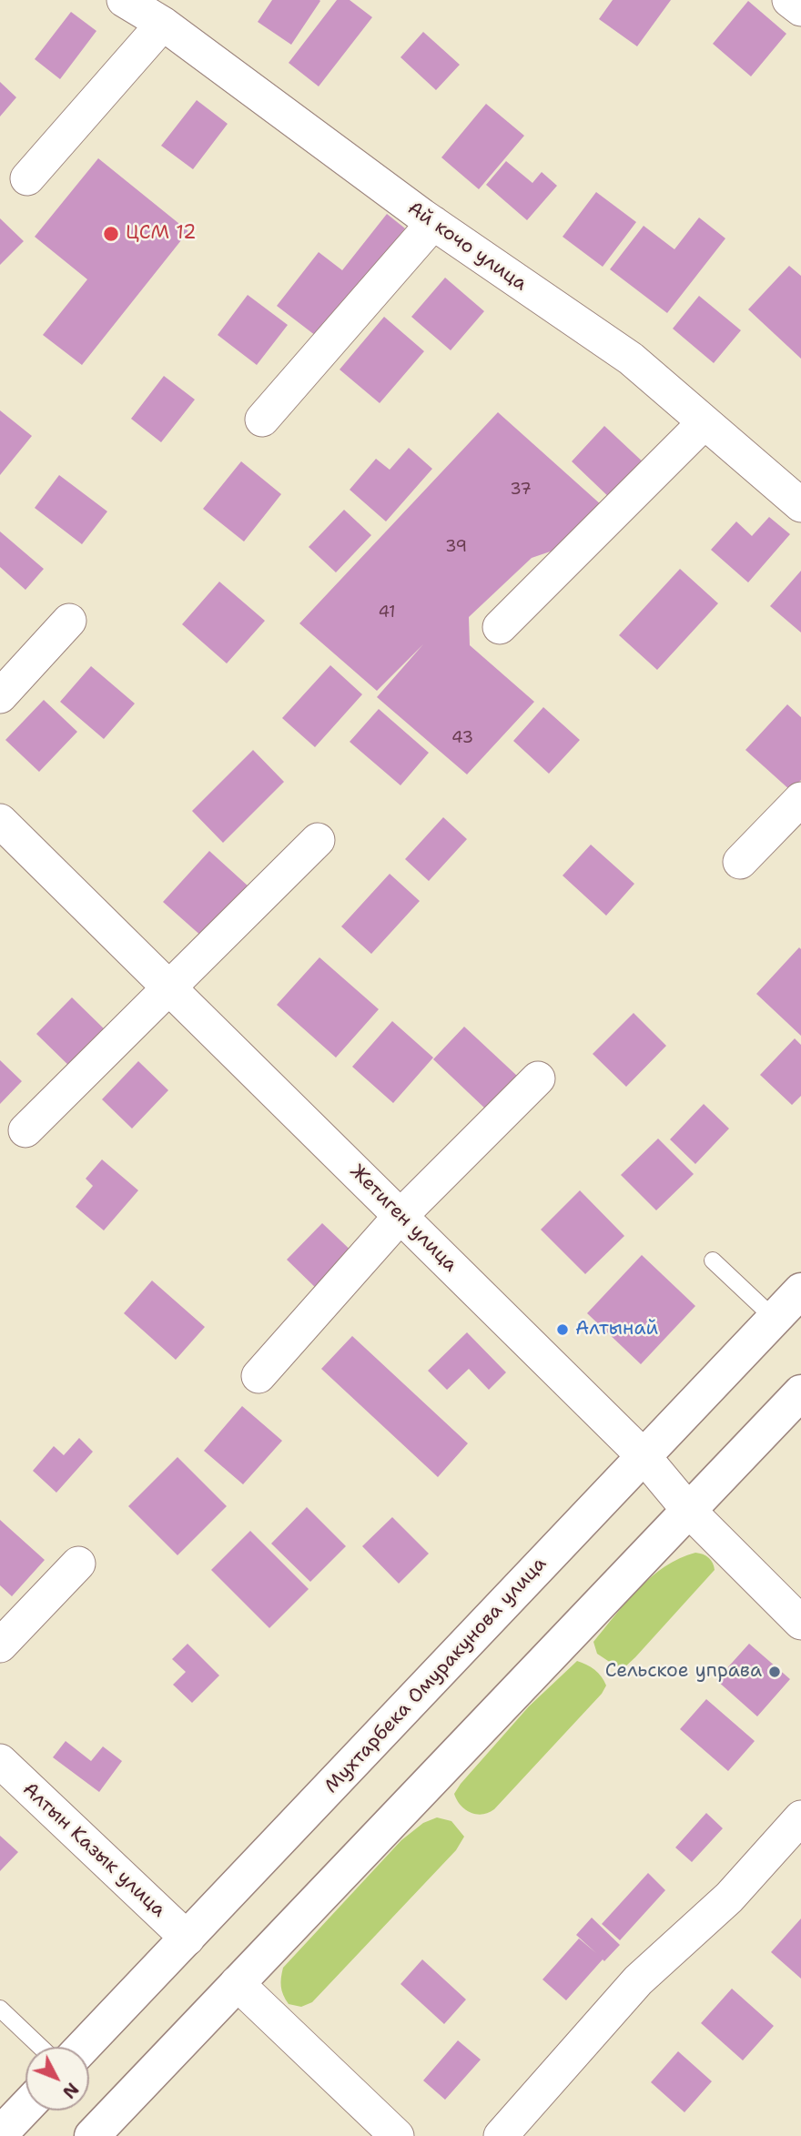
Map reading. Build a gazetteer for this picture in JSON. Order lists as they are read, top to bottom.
{
  "streets": {
    "main road": ["Мухтарбека Омуракунова улица"],
    "street": ["Ай кочо улица", "Жетиген улица", "Алтын Казык улица"]
  },
  "crossings": [
    ["Жетиген улица", "Мухтарбека Омуракунова улица"],
    ["Мухтарбека Омуракунова улица", "Алтын Казык улица"]
  ],
  "places": ["ЦСМ 12", "Алтынай", "Сельское управа"],
  "house_numbers": [
    "37",
    "39",
    "41",
    "43"
  ],
  "north": "bottom right"
}
